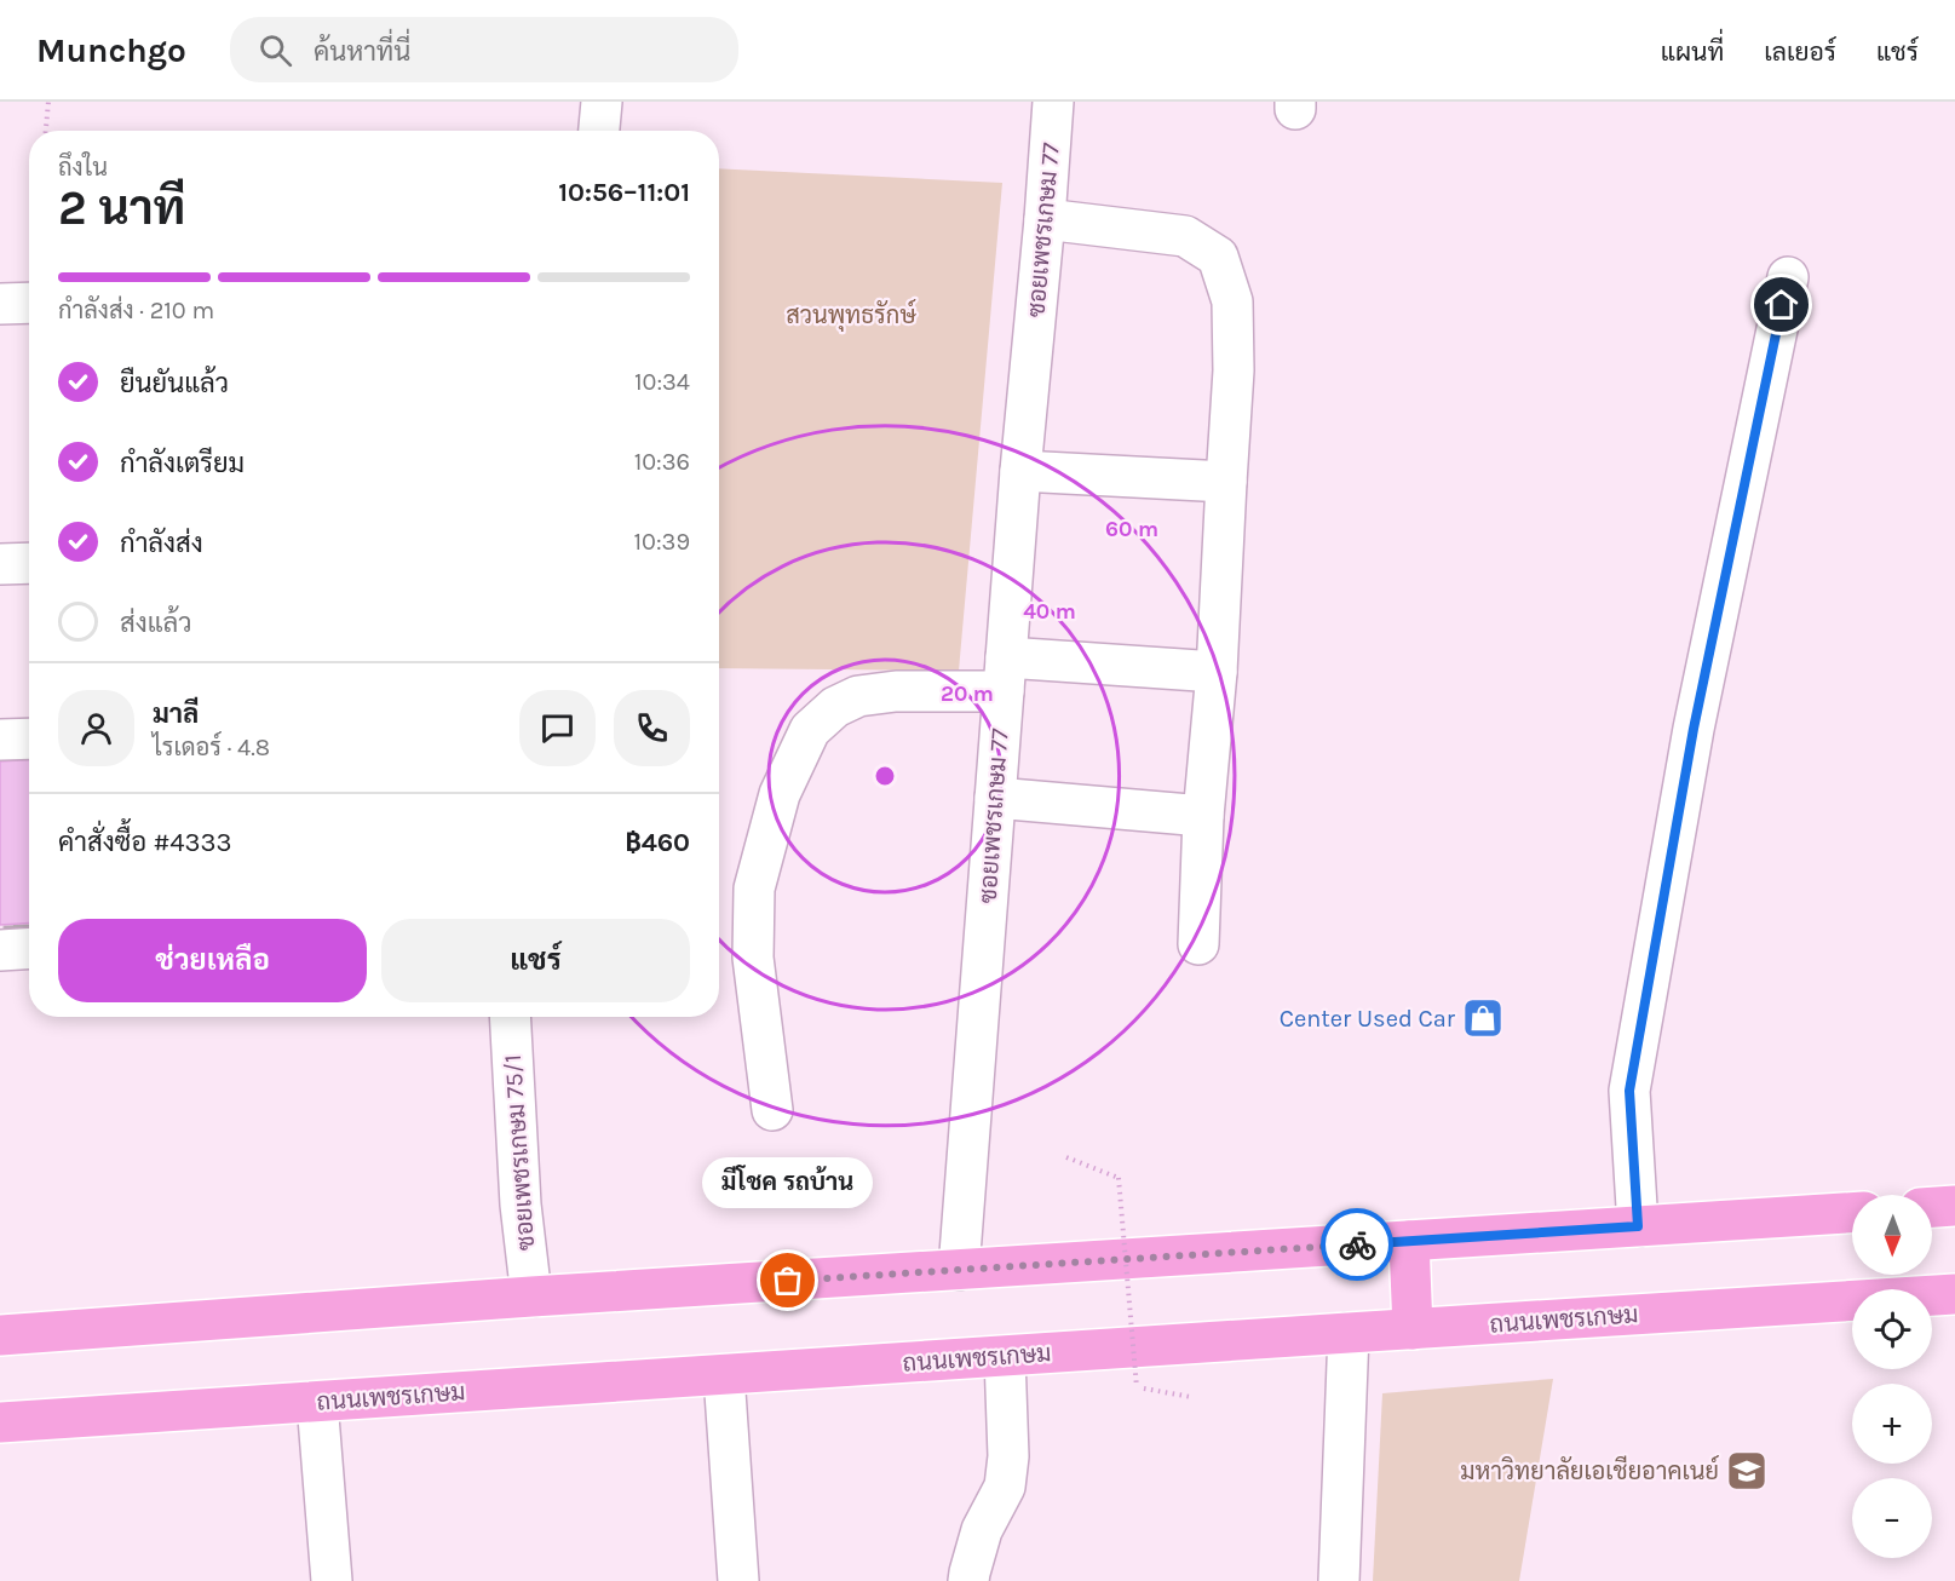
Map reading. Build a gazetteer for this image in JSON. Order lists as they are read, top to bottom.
{
  "streets": {
    "main road": ["ถนนเพชรเกษม"],
    "street": ["ซอยเพชรเกษม 77", "ซอยเพชรเกษม 75/1"]
  },
  "parks": ["สวนพุทธรักษ์"],
  "places": {
    "shop": ["Center Used Car"],
    "other": ["มีโชค รถบ้าน"],
    "school or university": ["มหาวิทยาลัยเอเชียอาคเนย์"]
  },
  "north": "bottom",
  "page": {
    "header": "Munchgo",
    "search": "ค้นหาที่นี่",
    "nav": ["แผนที่", "เลเยอร์", "แชร์"],
    "heading": ["2 นาที", "ถึงใน", "10:56–11:01"],
    "panel": [
      "มาลี",
      "ไรเดอร์ · 4.8",
      "คำสั่งซื้อ #4333",
      "฿460"
    ],
    "bar": "กำลังส่ง · 210 m",
    "list": [
      ["ยืนยันแล้ว", "10:34"],
      ["กำลังเตรียม", "10:36"],
      ["กำลังส่ง", "10:39"],
      "ส่งแล้ว"
    ],
    "buttons": ["ช่วยเหลือ", "แชร์"],
    "bubble": "มีโชค รถบ้าน",
    "map_buttons": ["+", "−"]
  },
  "rings": ["60 m", "40 m", "20 m"]
}
